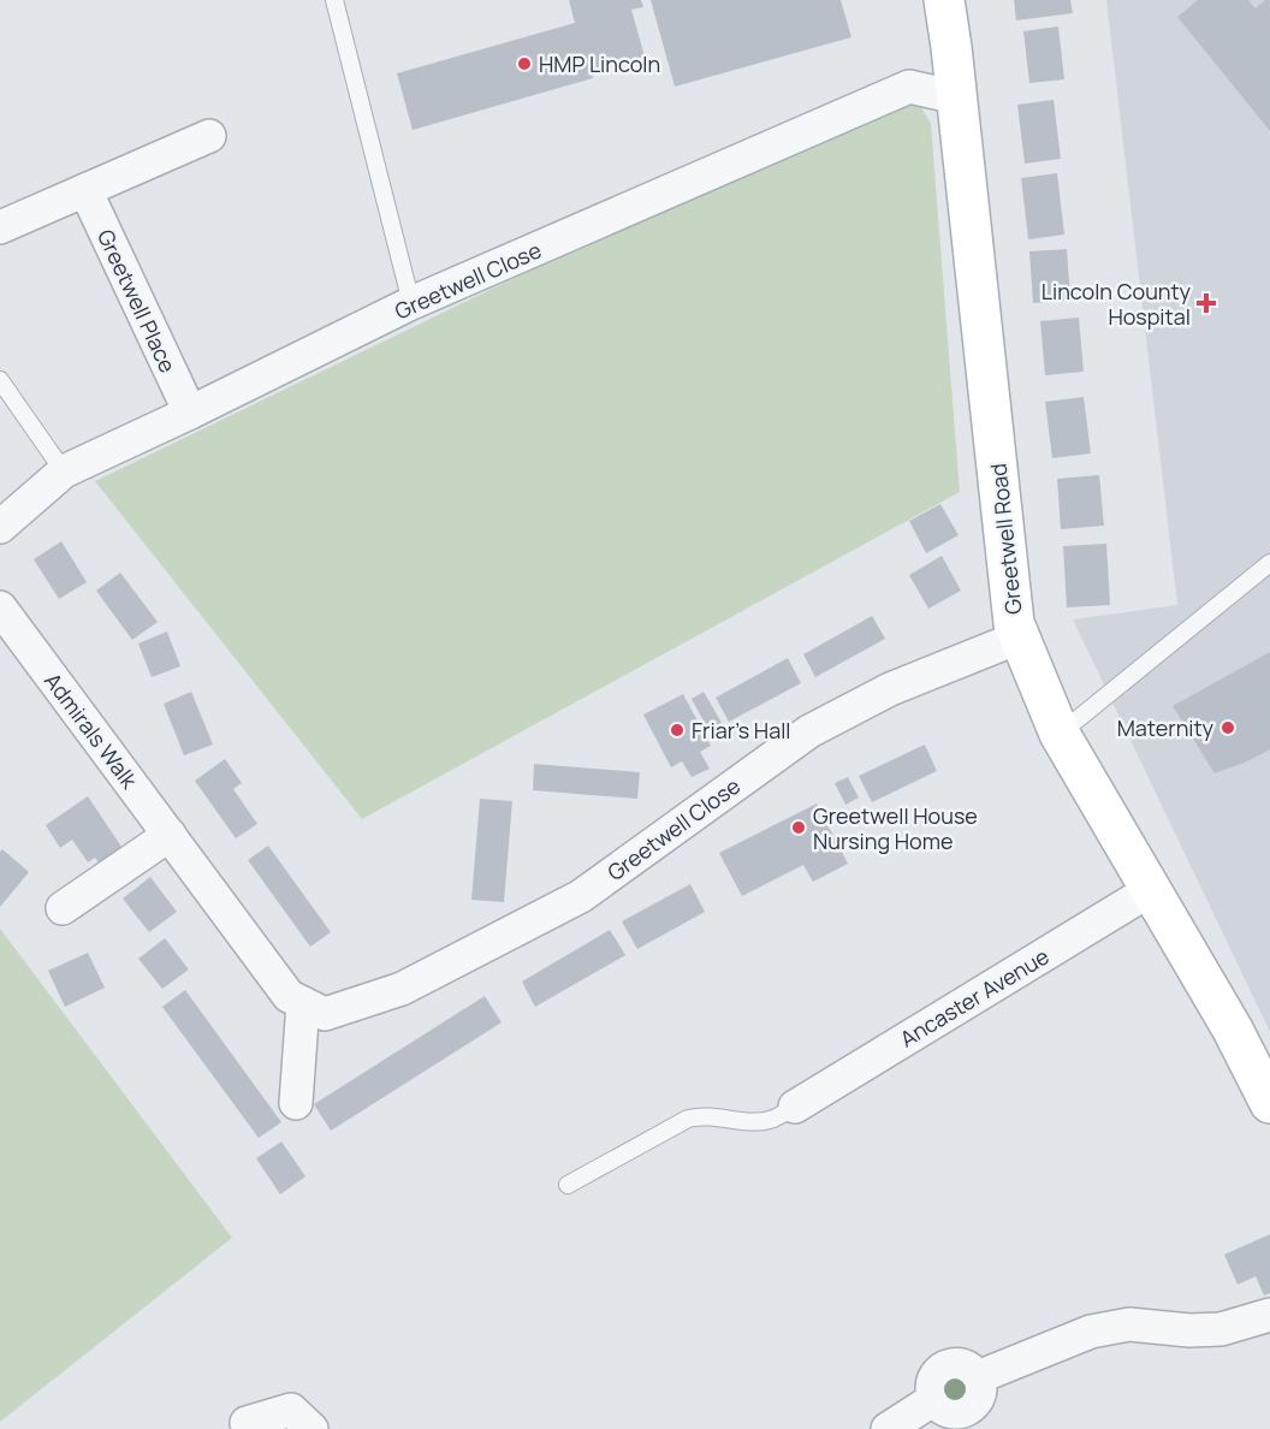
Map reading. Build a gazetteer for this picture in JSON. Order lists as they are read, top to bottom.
{
  "streets": {
    "street": [
      "Greetwell Close",
      "Greetwell Place",
      "Greetwell Road",
      "Admirals Walk",
      "Ancaster Avenue"
    ]
  },
  "crossings": [
    ["Greetwell Close", "Greetwell Place"],
    ["Greetwell Close", "Greetwell Road"],
    ["Greetwell Close", "Admirals Walk"],
    ["Greetwell Road", "Ancaster Avenue"]
  ],
  "places": {
    "other": [
      "HMP Lincoln",
      "Maternity",
      "Friar's Hall",
      "Greetwell House Nursing Home"
    ],
    "health": ["Lincoln County Hospital"]
  }
}
